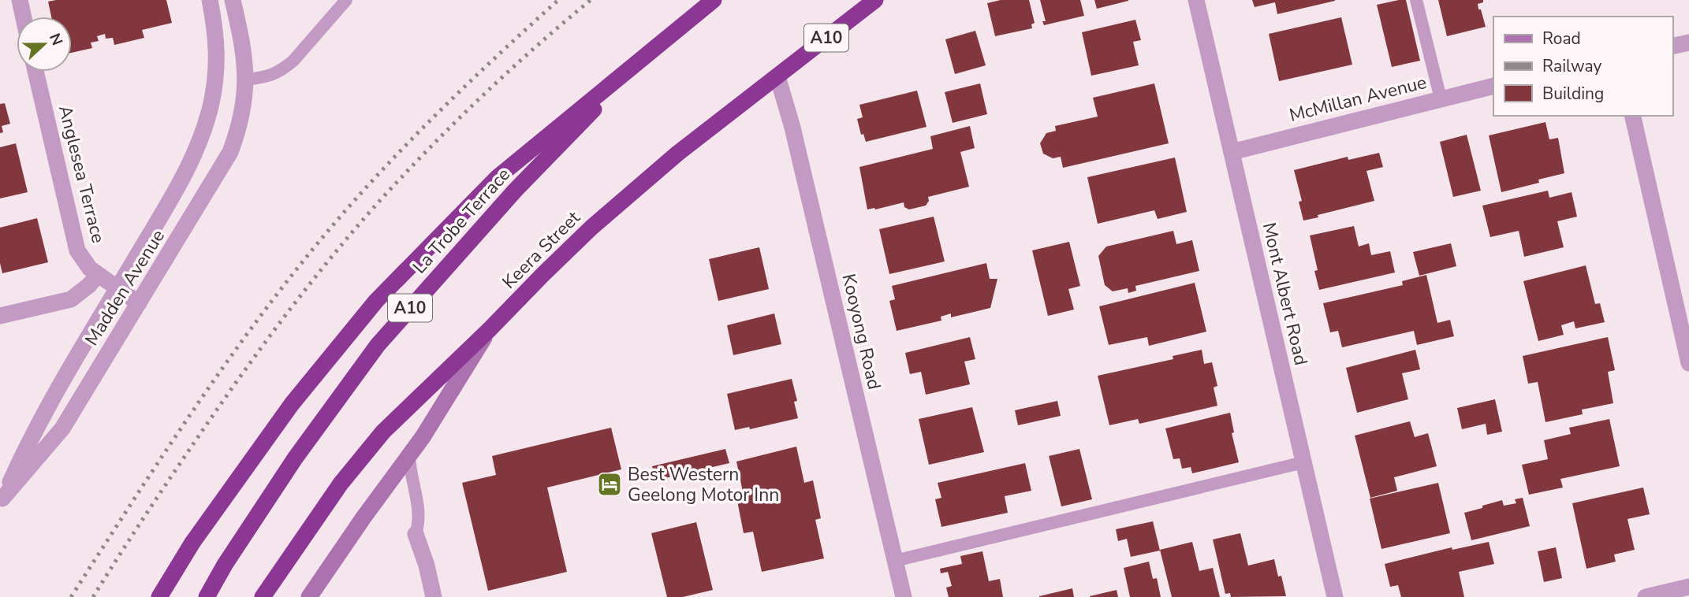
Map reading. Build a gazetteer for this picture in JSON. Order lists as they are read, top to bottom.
{
  "streets": {
    "highway": ["A10", "La Trobe Terrace", "Keera Street"],
    "street": [
      "McMillan Avenue",
      "Anglesea Terrace",
      "Madden Avenue",
      "Mont Albert Road",
      "Kooyong Road"
    ]
  },
  "crossings": [
    ["A10", "La Trobe Terrace"],
    ["A10", "Keera Street"],
    ["McMillan Avenue", "Mont Albert Road"],
    ["Anglesea Terrace", "Madden Avenue"],
    ["Keera Street", "Kooyong Road"]
  ],
  "places": {
    "hotel": ["Best Western Geelong Motor Inn"]
  },
  "legend": ["Road", "Railway", "Building"],
  "north": "right"
}
